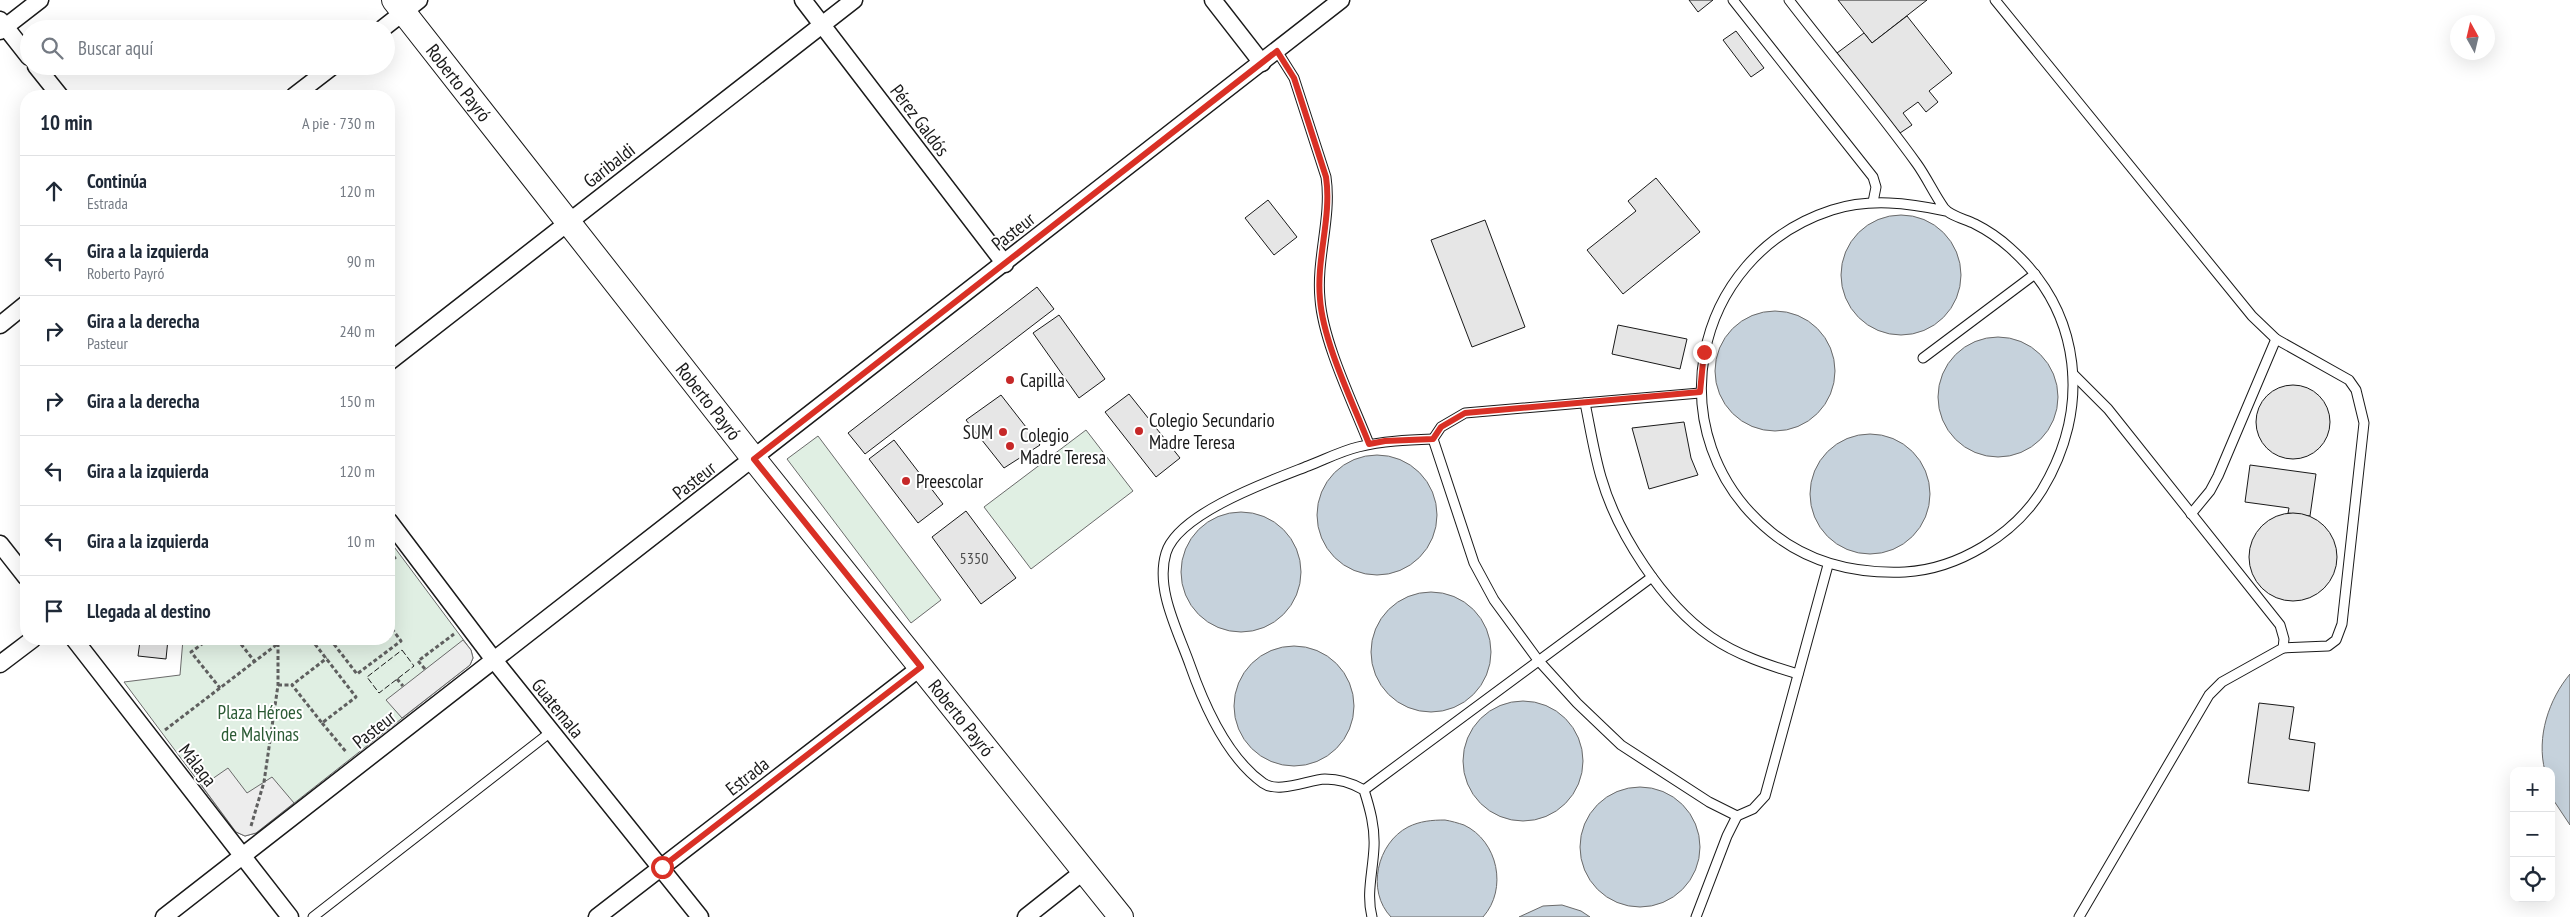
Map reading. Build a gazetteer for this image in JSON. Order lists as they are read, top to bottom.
{
  "streets": {
    "street": [
      "Roberto Payró",
      "Pérez Galdós",
      "Garibaldi",
      "Pasteur",
      "Guatemala",
      "Málaga",
      "Estrada"
    ]
  },
  "crossings": [
    ["Roberto Payró", "Garibaldi"],
    ["Roberto Payró", "Pasteur"],
    ["Roberto Payró", "Estrada"],
    ["Pérez Galdós", "Garibaldi"],
    ["Pérez Galdós", "Pasteur"],
    ["Pasteur", "Guatemala"],
    ["Pasteur", "Málaga"],
    ["Guatemala", "Estrada"]
  ],
  "parks": ["Plaza Héroes de Malvinas"],
  "places": [
    "Capilla",
    "Colegio Secundario Madre Teresa",
    "SUM",
    "Colegio Madre Teresa",
    "Preescolar"
  ],
  "house_numbers": ["5350"],
  "north": "top",
  "page": {
    "search": "Buscar aquí",
    "heading": ["10 min", "A pie · 730 m"],
    "list": [
      ["Continúa", "Estrada", "120 m"],
      ["Gira a la izquierda", "Roberto Payró", "90 m"],
      ["Gira a la derecha", "Pasteur", "240 m"],
      ["Gira a la derecha", "150 m"],
      ["Gira a la izquierda", "120 m"],
      ["Gira a la izquierda", "10 m"],
      "Llegada al destino"
    ],
    "map_buttons": ["+", "−"]
  }
}
